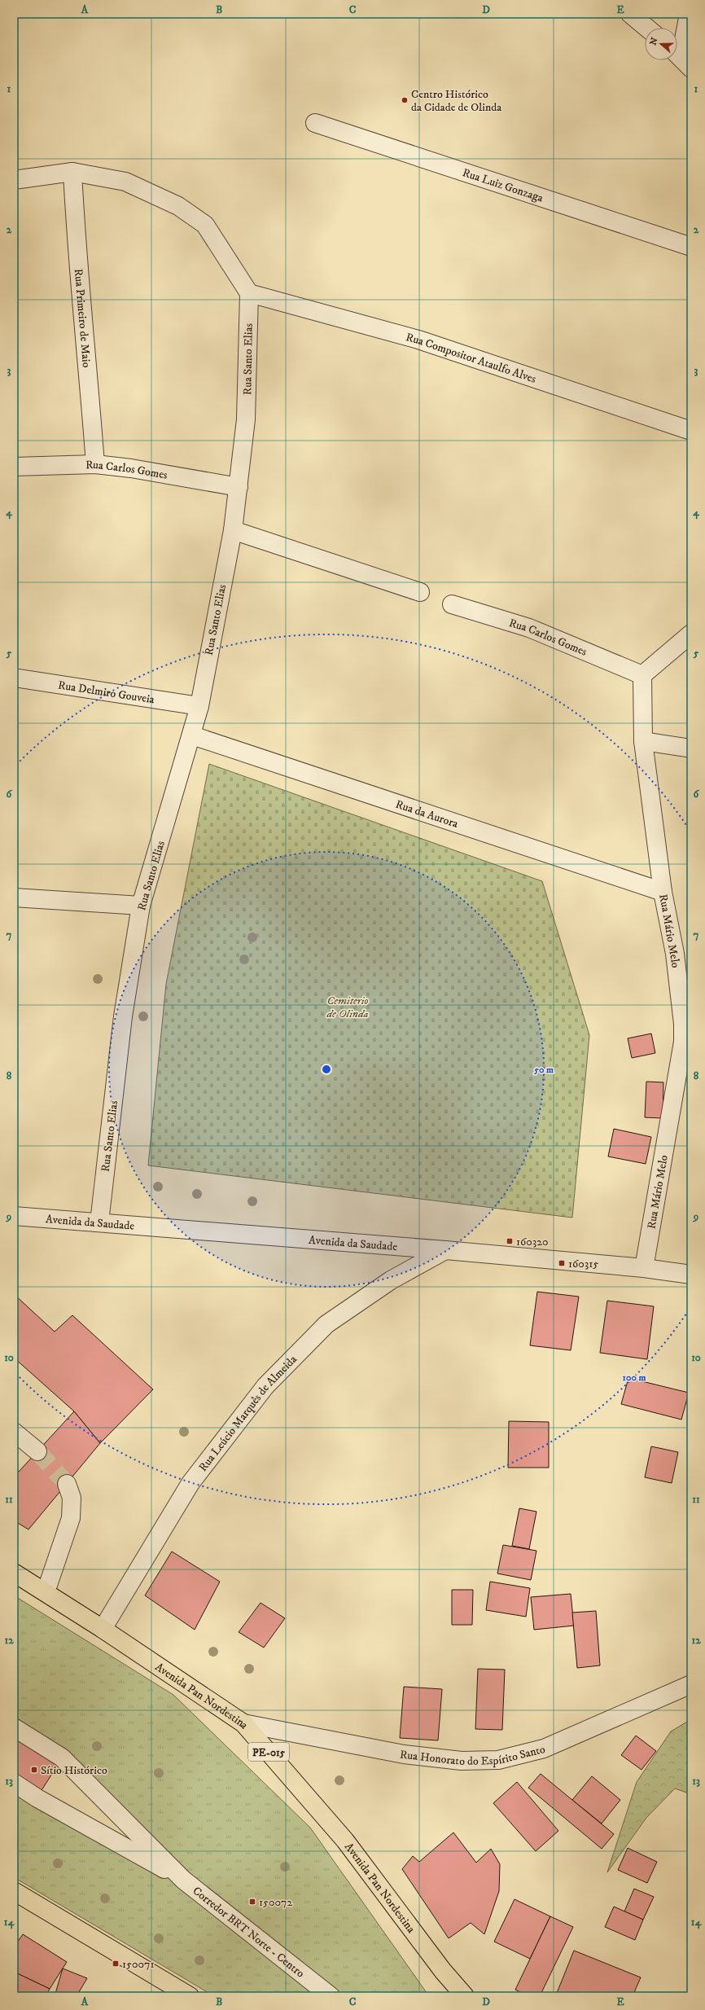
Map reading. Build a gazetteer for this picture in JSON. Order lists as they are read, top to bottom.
{
  "streets": {
    "highway": ["Avenida Pan Nordestina", "PE-015"],
    "street": [
      "Rua Luiz Gonzaga",
      "Rua Primeiro de Maio",
      "Rua Compositor Ataulfo Alves",
      "Rua Santo Elias",
      "Rua Carlos Gomes",
      "Rua Delmiro Gouveia",
      "Rua da Aurora",
      "Rua Mário Melo",
      "Avenida da Saudade",
      "Rua Leúcio Marquês de Almeida",
      "Rua Honorato do Espírito Santo",
      "Corredor BRT Norte - Centro"
    ]
  },
  "crossings": [
    ["Rua Primeiro de Maio", "Rua Carlos Gomes"],
    ["Rua Compositor Ataulfo Alves", "Rua Santo Elias"],
    ["Rua Santo Elias", "Rua Carlos Gomes"],
    ["Rua Santo Elias", "Rua Delmiro Gouveia"],
    ["Rua Santo Elias", "Rua da Aurora"],
    ["Rua Santo Elias", "Avenida da Saudade"],
    ["Rua Carlos Gomes", "Rua Mário Melo"],
    ["Rua da Aurora", "Rua Mário Melo"],
    ["Rua Mário Melo", "Avenida da Saudade"],
    ["Avenida da Saudade", "Rua Leúcio Marquês de Almeida"],
    ["Rua Leúcio Marquês de Almeida", "Avenida Pan Nordestina"],
    ["Avenida Pan Nordestina", "Rua Honorato do Espírito Santo"]
  ],
  "parks": ["Cemiterio de Olinda"],
  "places": {
    "other": ["Centro Histórico da Cidade de Olinda"],
    "transit": [
      "160320",
      "160315",
      "Sítio Histórico",
      "150072",
      "150071"
    ]
  },
  "north": "left",
  "grid": {
    "columns": [
      "A",
      "B",
      "C",
      "D",
      "E"
    ],
    "rows": [
      "1",
      "2",
      "3",
      "4",
      "5",
      "6",
      "7",
      "8",
      "9",
      "10",
      "11",
      "12",
      "13",
      "14"
    ]
  },
  "rings": ["50 m", "100 m"]
}
